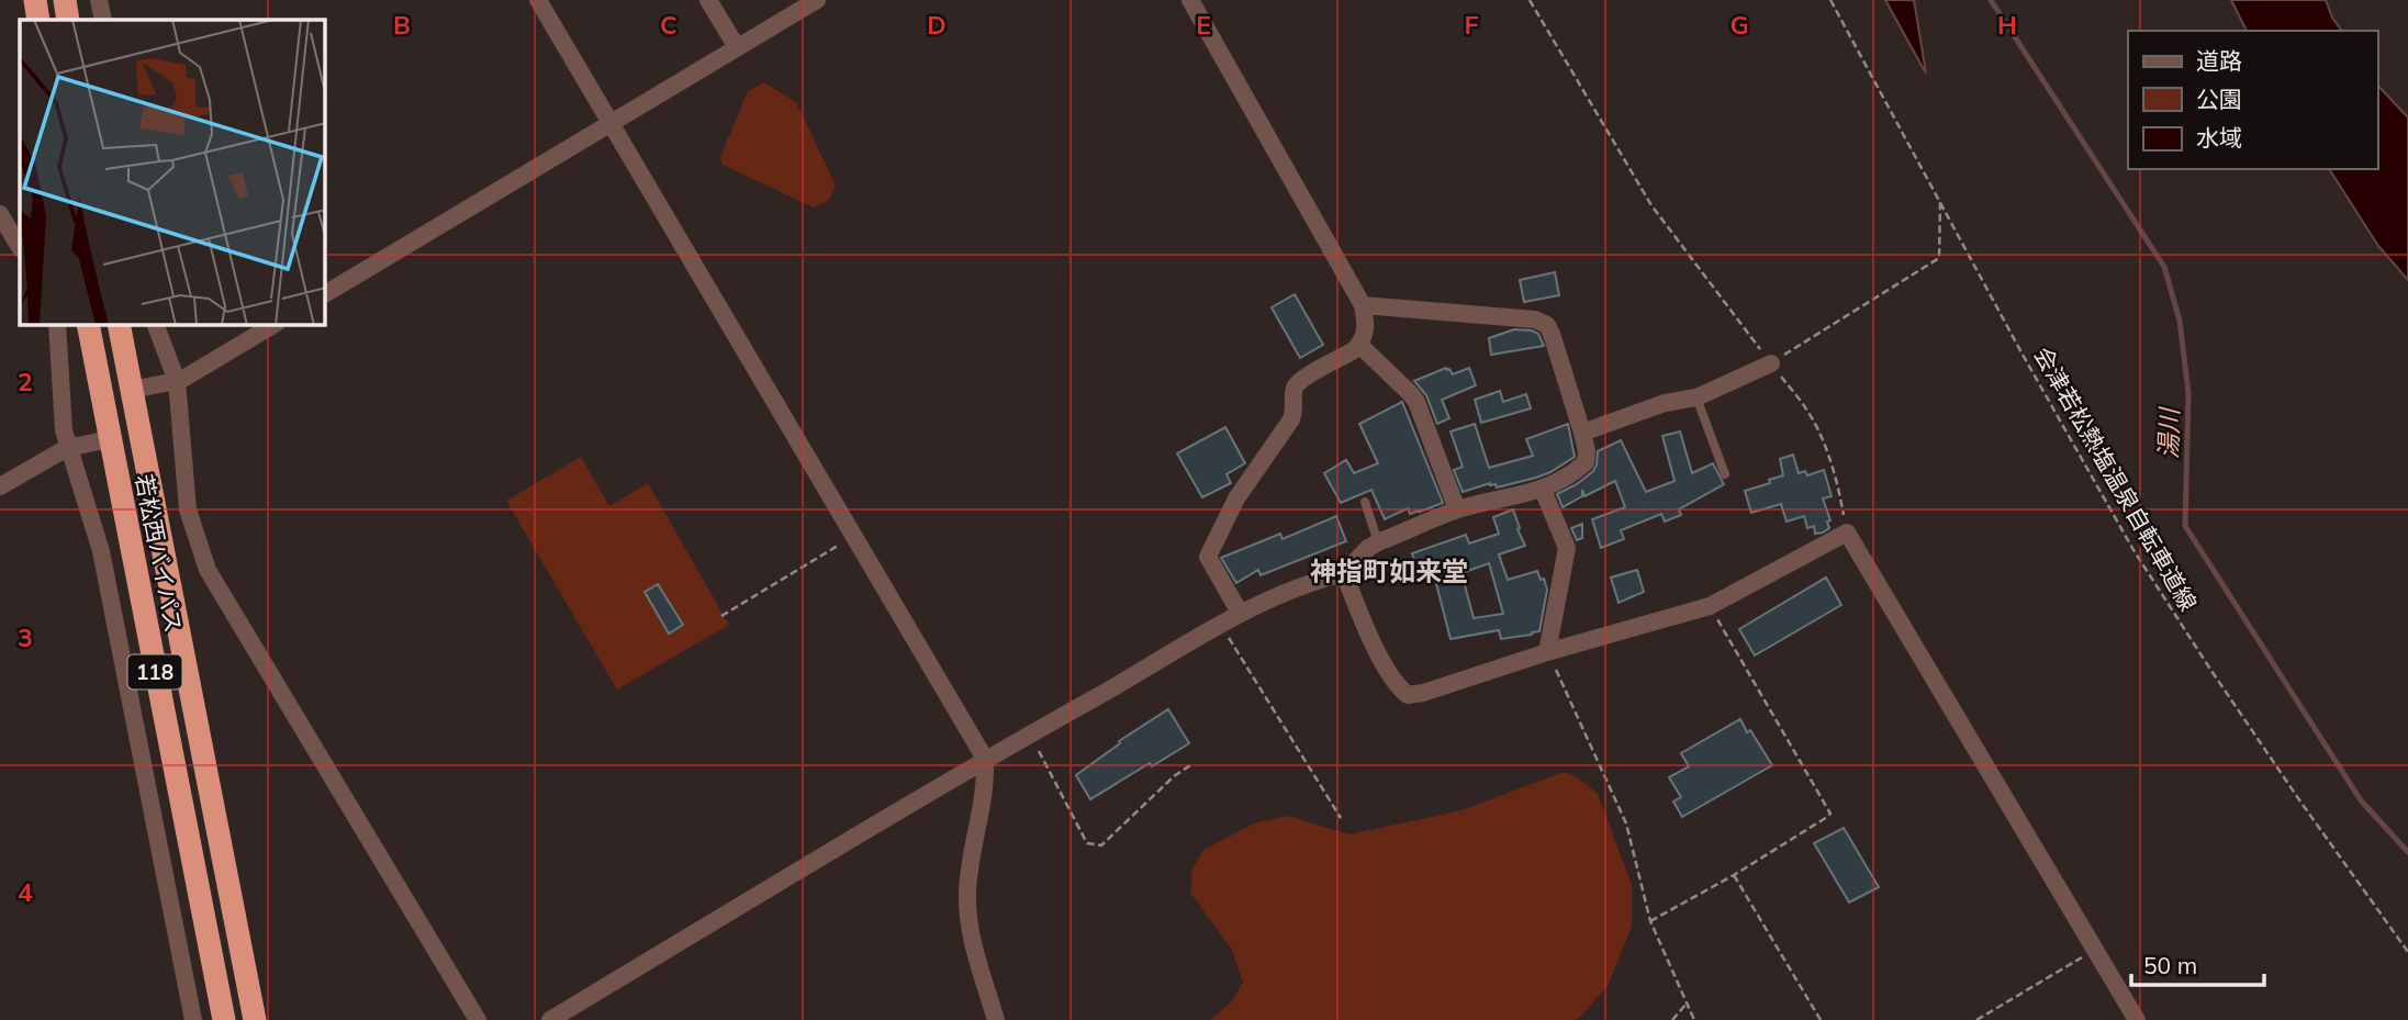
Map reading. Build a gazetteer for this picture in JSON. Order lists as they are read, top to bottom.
{
  "streets": {
    "highway": ["若松西バイパス", "118"],
    "path": ["会津若松熱塩温泉自転車道線"]
  },
  "districts": ["神指町如来堂"],
  "water": ["湯川"],
  "legend": ["道路", "公園", "水域"],
  "scale_bar": "50 m",
  "grid": {
    "columns": [
      "B",
      "C",
      "D",
      "E",
      "F",
      "G",
      "H"
    ],
    "rows": ["2", "3", "4"]
  }
}
